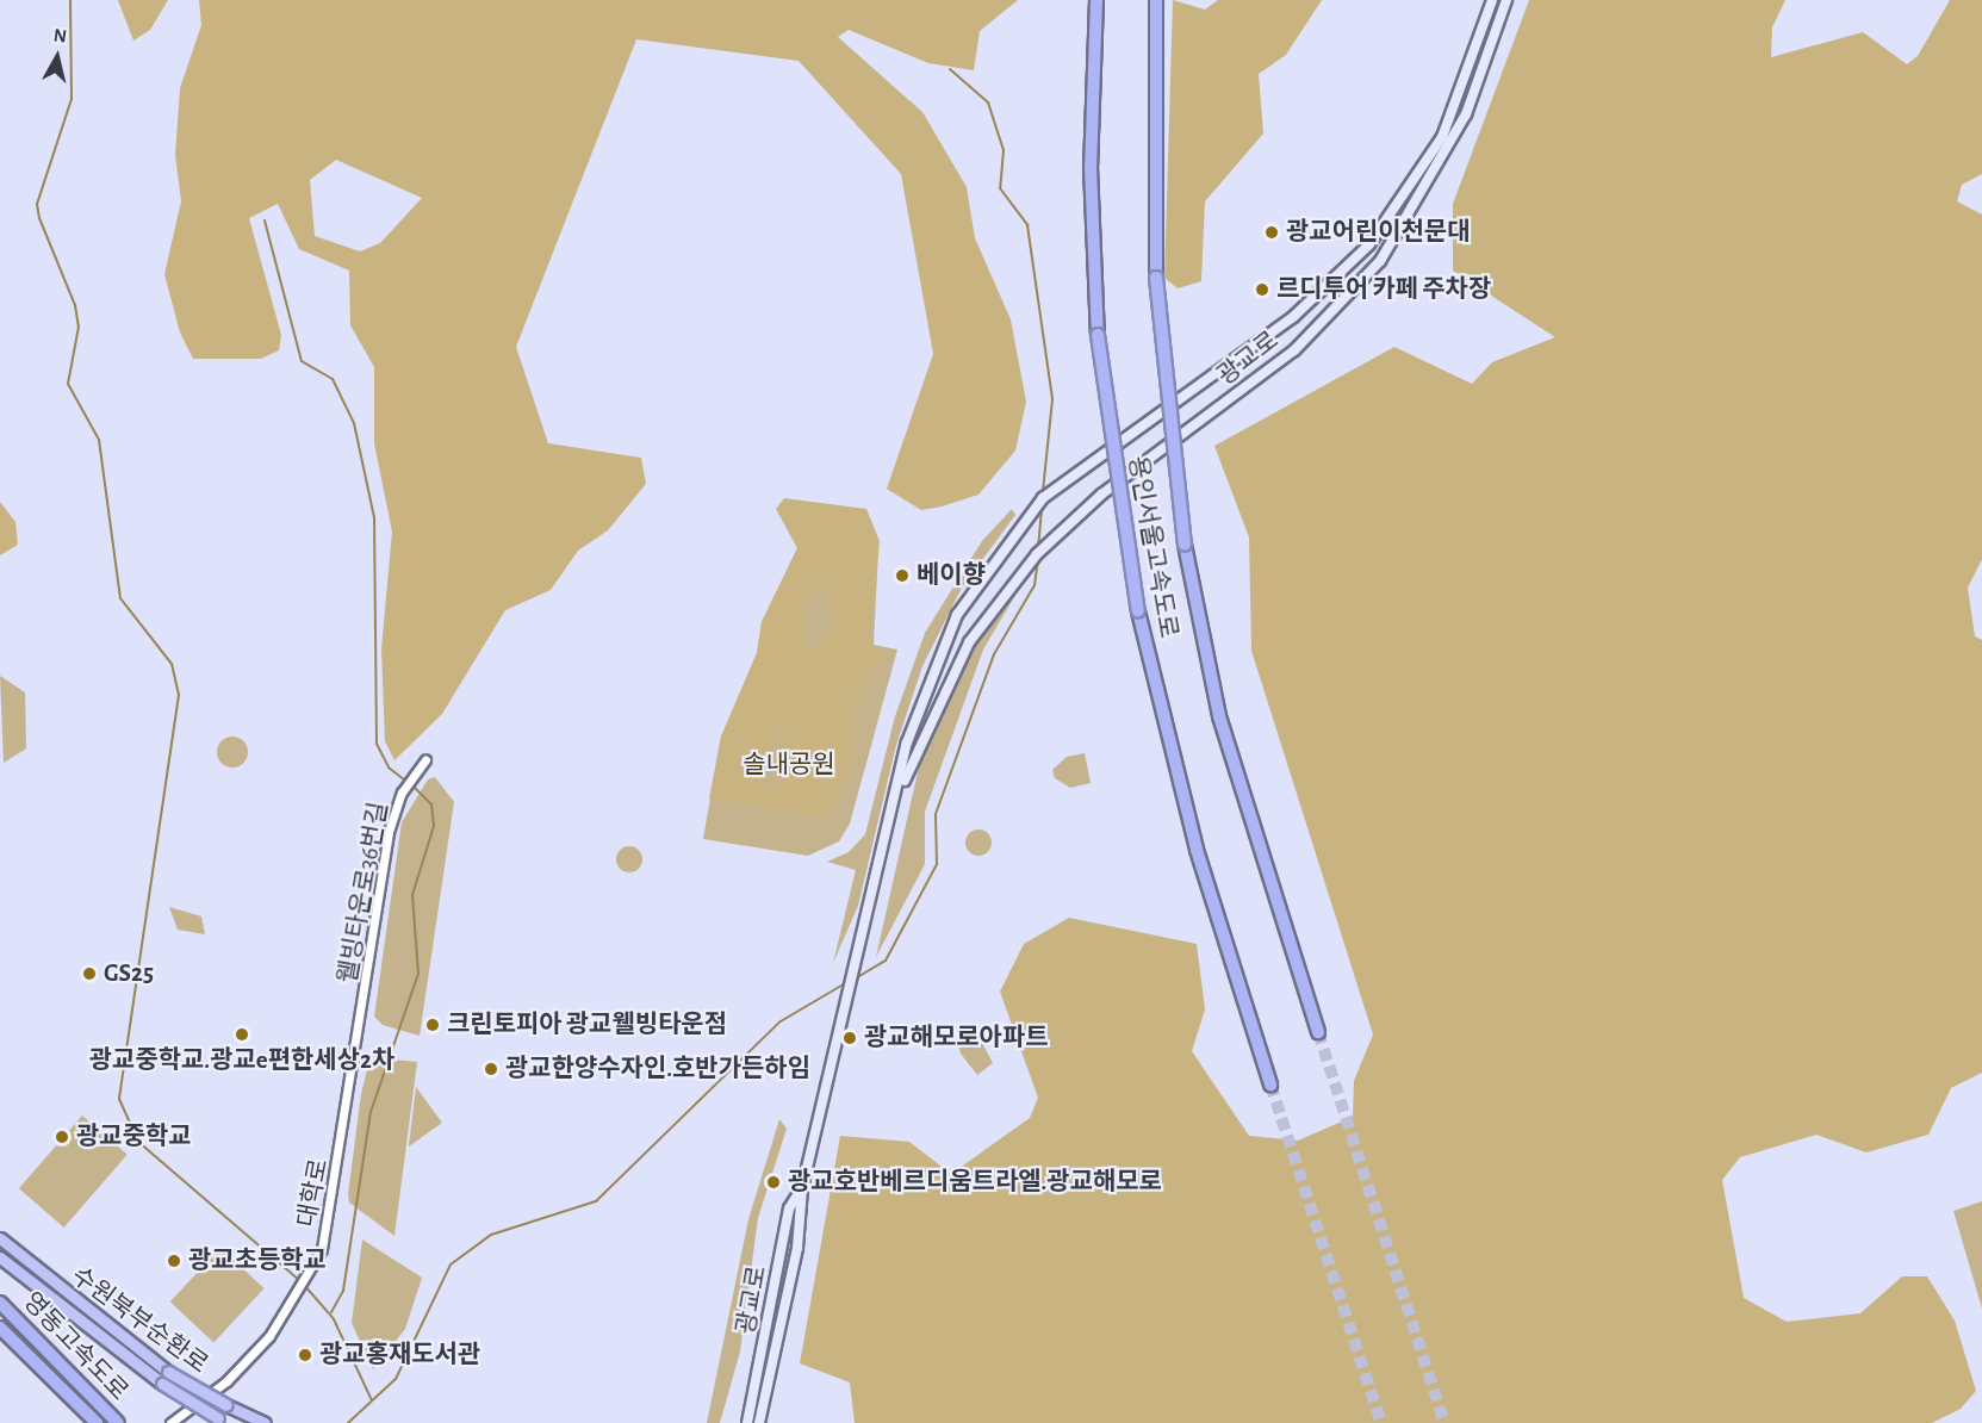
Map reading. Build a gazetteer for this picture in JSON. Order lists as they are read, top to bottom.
{
  "streets": {
    "highway": ["용인서울고속도로", "수원북부순환로", "영동고속도로"],
    "main road": ["광교로"],
    "street": ["웰빙타운로36번길", "대학로"]
  },
  "crossings": [
    ["웰빙타운로36번길", "대학로"]
  ],
  "parks": ["솔내공원"],
  "places": [
    "광교어린이천문대",
    "르디투어 카페 주차장",
    "베이향",
    "GS25",
    "크린토피아 광교웰빙타운점",
    "광교중학교.광교e편한세상2차",
    "광교해모로아파트",
    "광교한양수자인.호반가든하임",
    "광교중학교",
    "광교호반베르디움트라엘.광교해모로",
    "광교초등학교",
    "광교홍재도서관"
  ],
  "north": "top"
}
